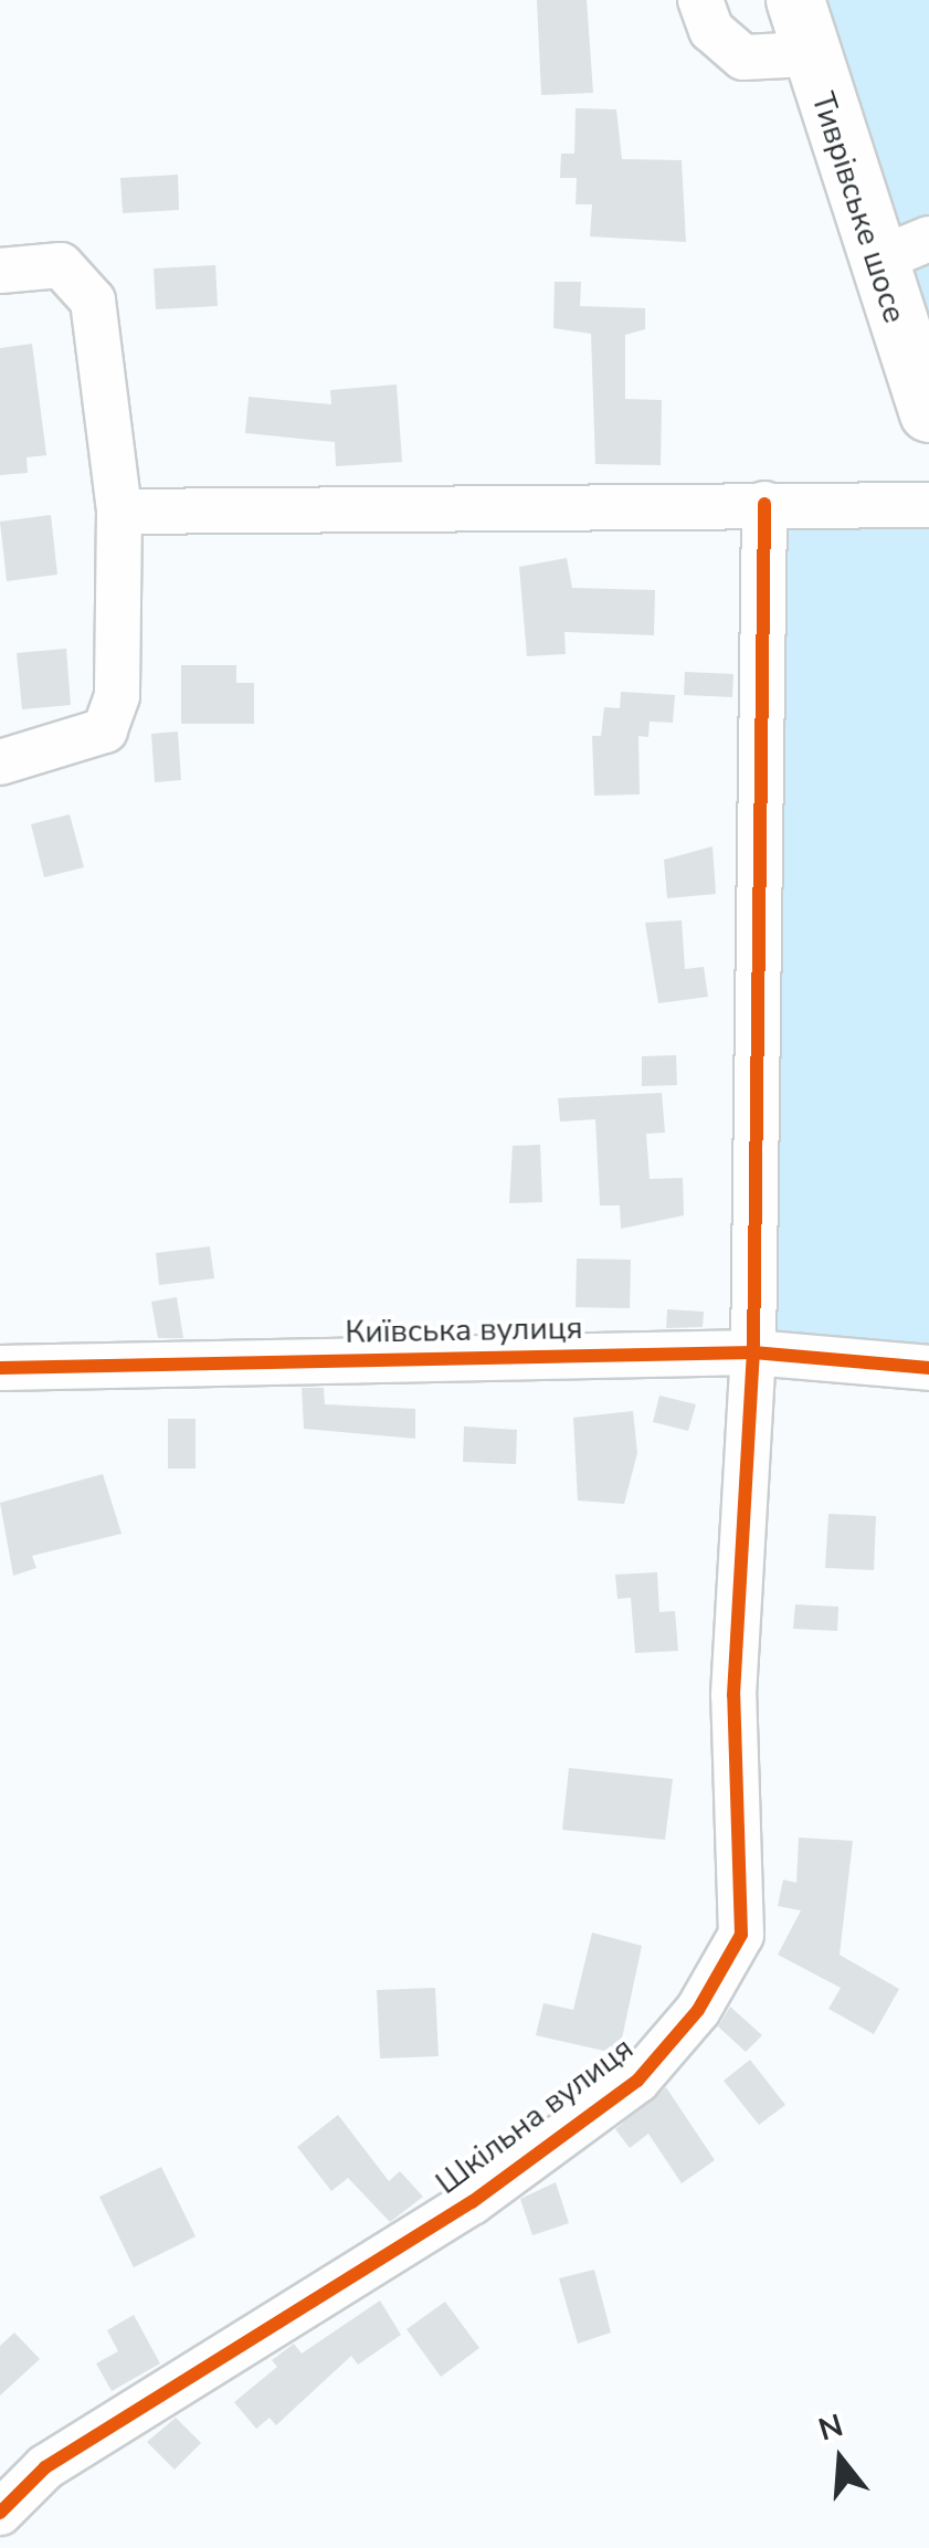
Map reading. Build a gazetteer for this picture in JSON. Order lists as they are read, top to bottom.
{
  "streets": {
    "main road": ["Тиврівське шосе"],
    "street": ["Київська вулиця", "Шкільна вулиця"]
  },
  "crossings": [
    ["Київська вулиця", "Шкільна вулиця"]
  ],
  "north": "top"
}
